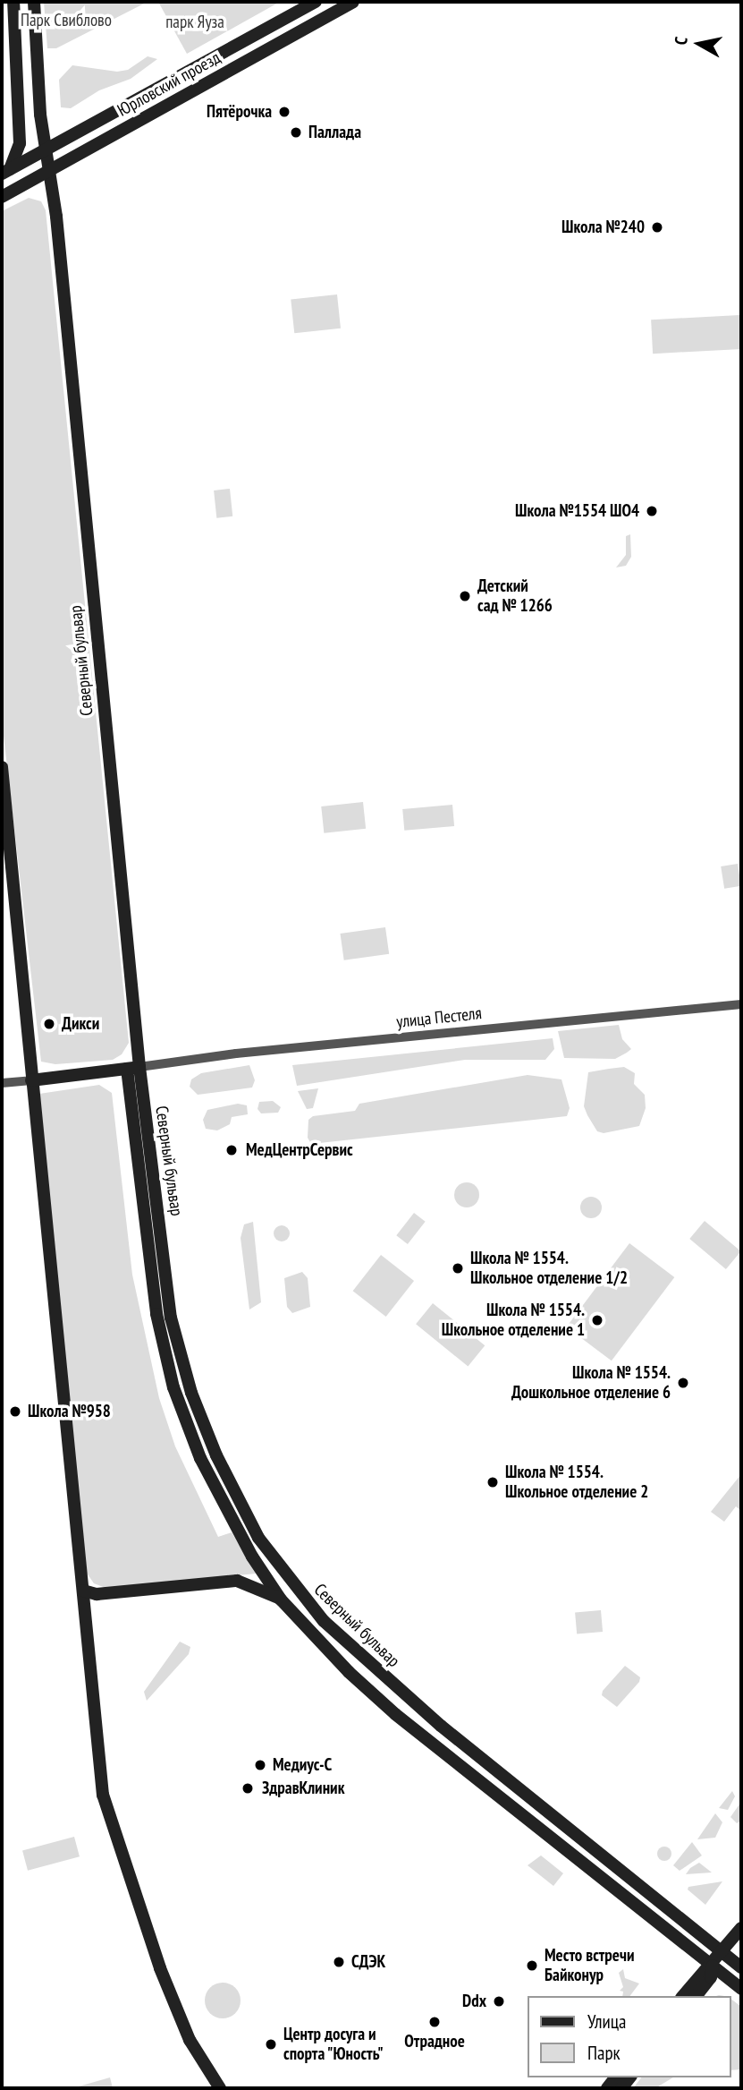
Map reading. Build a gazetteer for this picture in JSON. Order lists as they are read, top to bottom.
{
  "streets": {
    "main road": ["Юрловский проезд", "Северный бульвар"],
    "street": ["улица Пестеля"]
  },
  "crossings": [
    ["Юрловский проезд", "Северный бульвар"],
    ["Северный бульвар", "улица Пестеля"]
  ],
  "parks": ["Парк Свиблово", "парк Яуза"],
  "places": [
    "Пятёрочка",
    "Паллада",
    "Школа №240",
    "Школа №1554 ШО4",
    "Детский сад № 1266",
    "Дикси",
    "МедЦентрСервис",
    "Школа № 1554. Школьное отделение 1/2",
    "Школа № 1554. Школьное отделение 1",
    "Школа № 1554. Дошкольное отделение 6",
    "Школа №958",
    "Школа № 1554. Школьное отделение 2",
    "Медиус-С",
    "ЗдравКлиник",
    "СДЭК",
    "Место встречи Байконур",
    "Ddx",
    "Отрадное",
    "Центр досуга и спорта \"Юность\""
  ],
  "legend": ["Улица", "Парк"],
  "north": "left"
}
